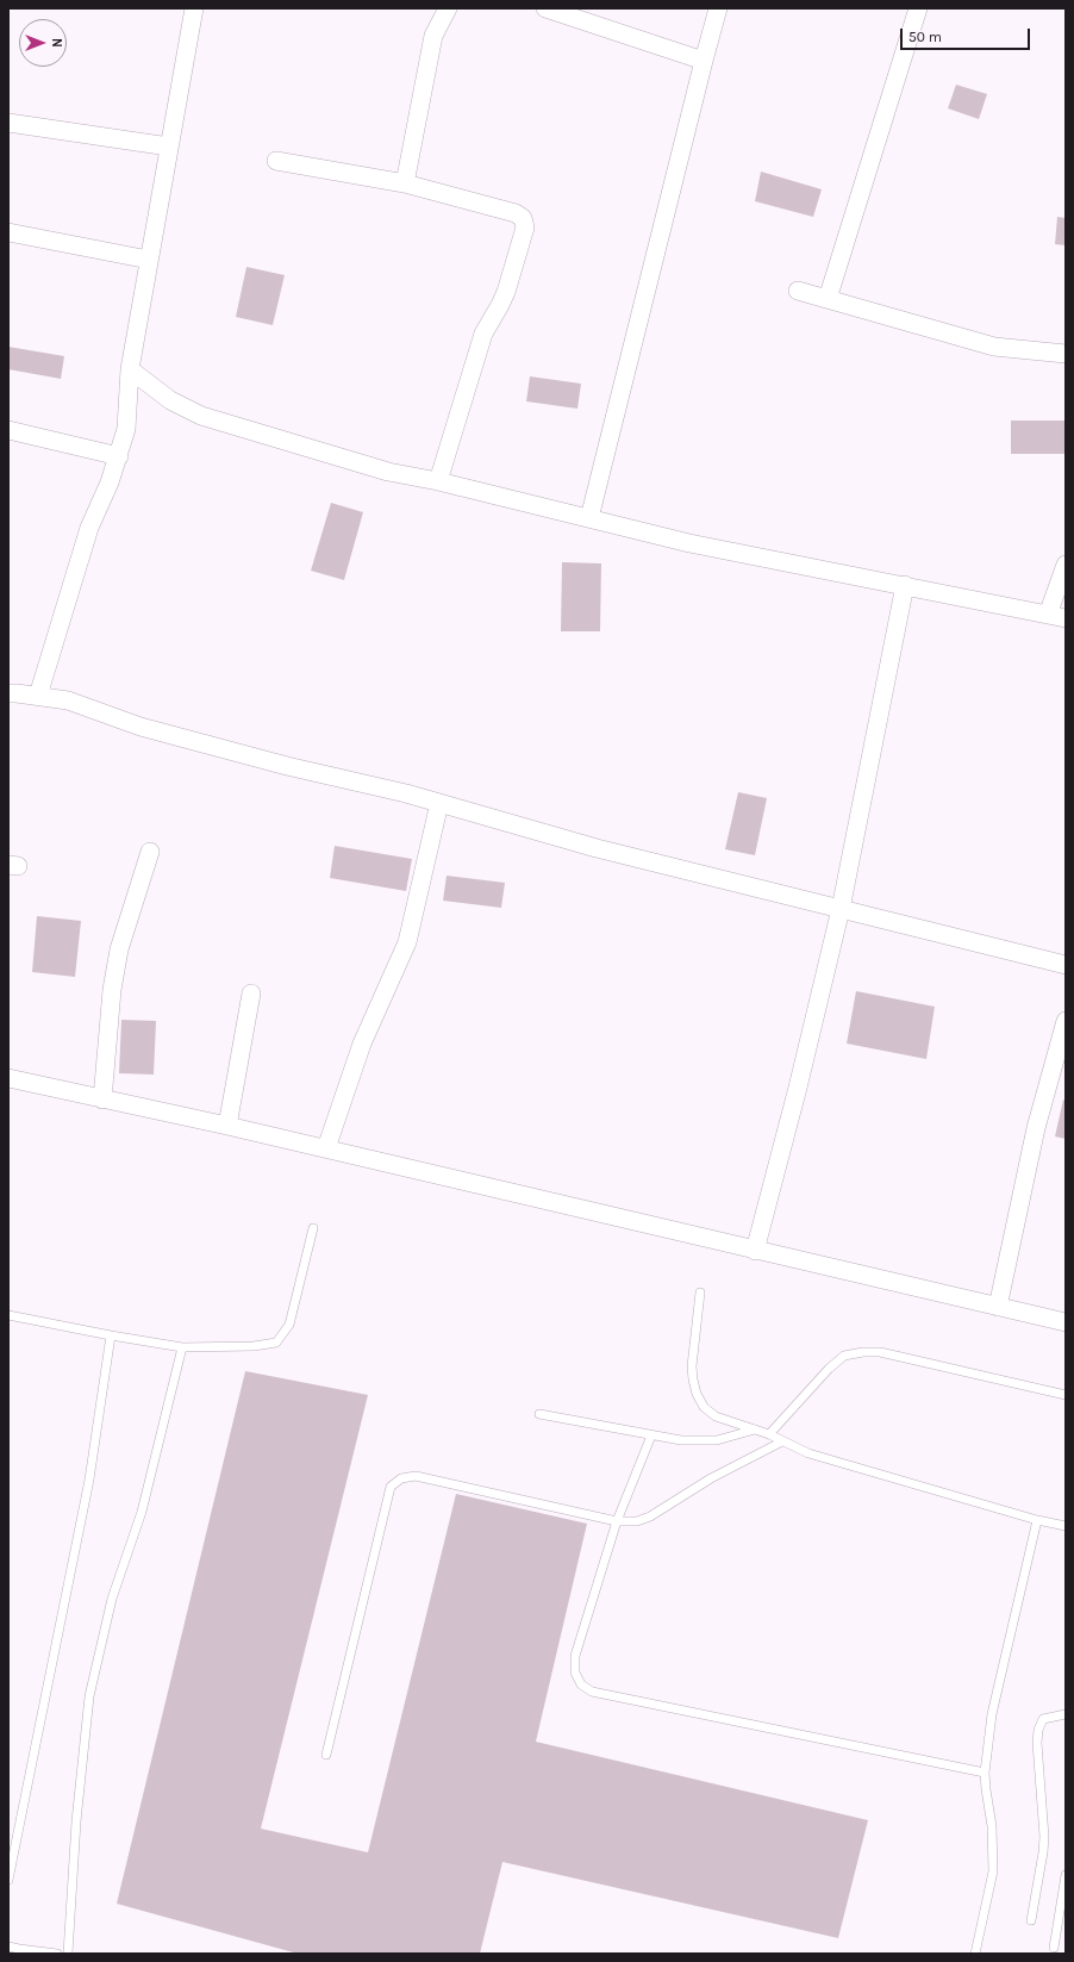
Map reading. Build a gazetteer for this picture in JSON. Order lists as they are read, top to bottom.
{
  "scale_bar": "50 m",
  "north": "right"
}
